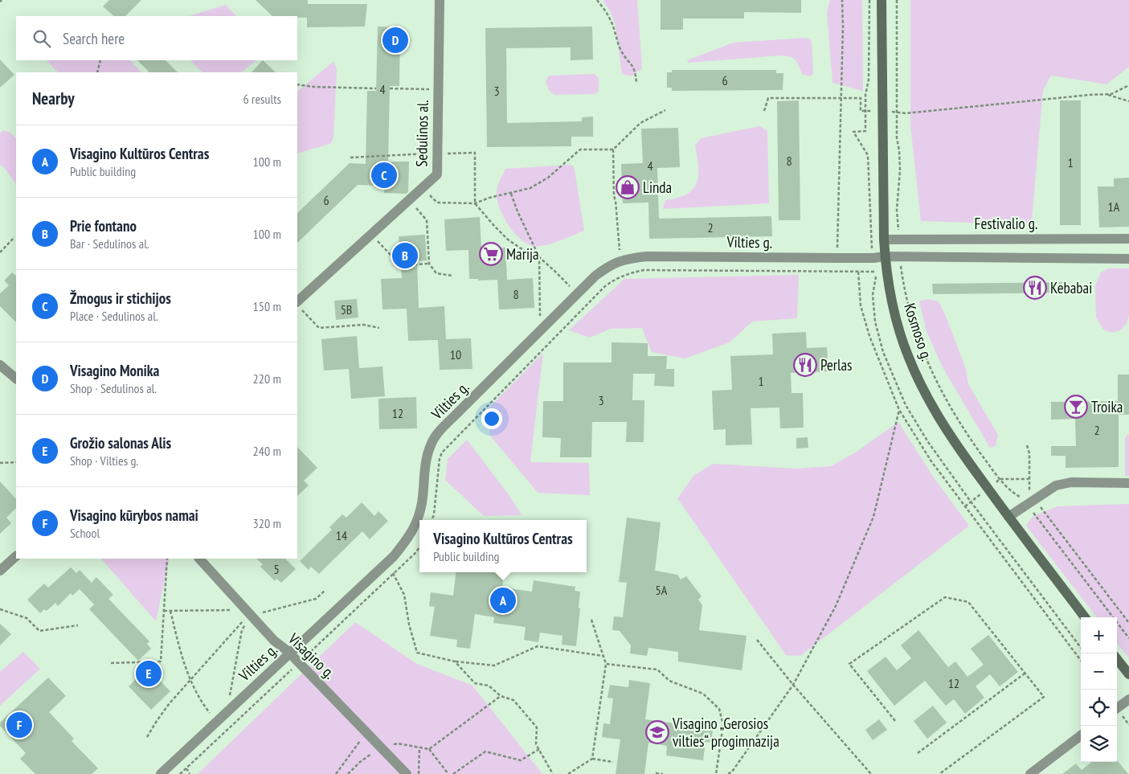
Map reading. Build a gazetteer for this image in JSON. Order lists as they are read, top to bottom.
{
  "streets": {
    "main road": ["Kosmoso g."],
    "street": [
      "Sedulinos al.",
      "Festivalio g.",
      "Vilties g.",
      "Visagino g."
    ]
  },
  "crossings": [
    ["Festivalio g.", "Kosmoso g."],
    ["Vilties g.", "Kosmoso g."],
    ["Vilties g.", "Visagino g."]
  ],
  "places": {
    "shop": ["Linda"],
    "supermarket": ["Marija"],
    "restaurant": ["Kebabai", "Perlas"],
    "bar": ["Troika"],
    "school or university": ["Visagino „Gerosios vilties“ progimnazija"]
  },
  "house_numbers": [
    "6",
    "4",
    "3",
    "8",
    "1",
    "4",
    "6",
    "1A",
    "2",
    "8",
    "5B",
    "10",
    "1",
    "3",
    "12",
    "2",
    "14",
    "5",
    "5A",
    "12"
  ],
  "page": {
    "search": "Search here",
    "pins": [
      "D",
      "C",
      "B",
      "A",
      "E",
      "F"
    ],
    "heading": ["Nearby", "6 results"],
    "list": [
      {
        "mark": "A",
        "name": "Visagino Kultūros Centras",
        "note": "Public building",
        "value": "100 m"
      },
      {
        "mark": "B",
        "name": "Prie fontano",
        "note": "Bar · Sedulinos al.",
        "value": "100 m"
      },
      {
        "mark": "C",
        "name": "Žmogus ir stichijos",
        "note": "Place · Sedulinos al.",
        "value": "150 m"
      },
      {
        "mark": "D",
        "name": "Visagino Monika",
        "note": "Shop · Sedulinos al.",
        "value": "220 m"
      },
      {
        "mark": "E",
        "name": "Grožio salonas Alis",
        "note": "Shop · Vilties g.",
        "value": "240 m"
      },
      {
        "mark": "F",
        "name": "Visagino kūrybos namai",
        "note": "School",
        "value": "320 m"
      }
    ],
    "popup": ["Visagino Kultūros Centras", "Public building"],
    "map_buttons": ["+", "−"]
  }
}
